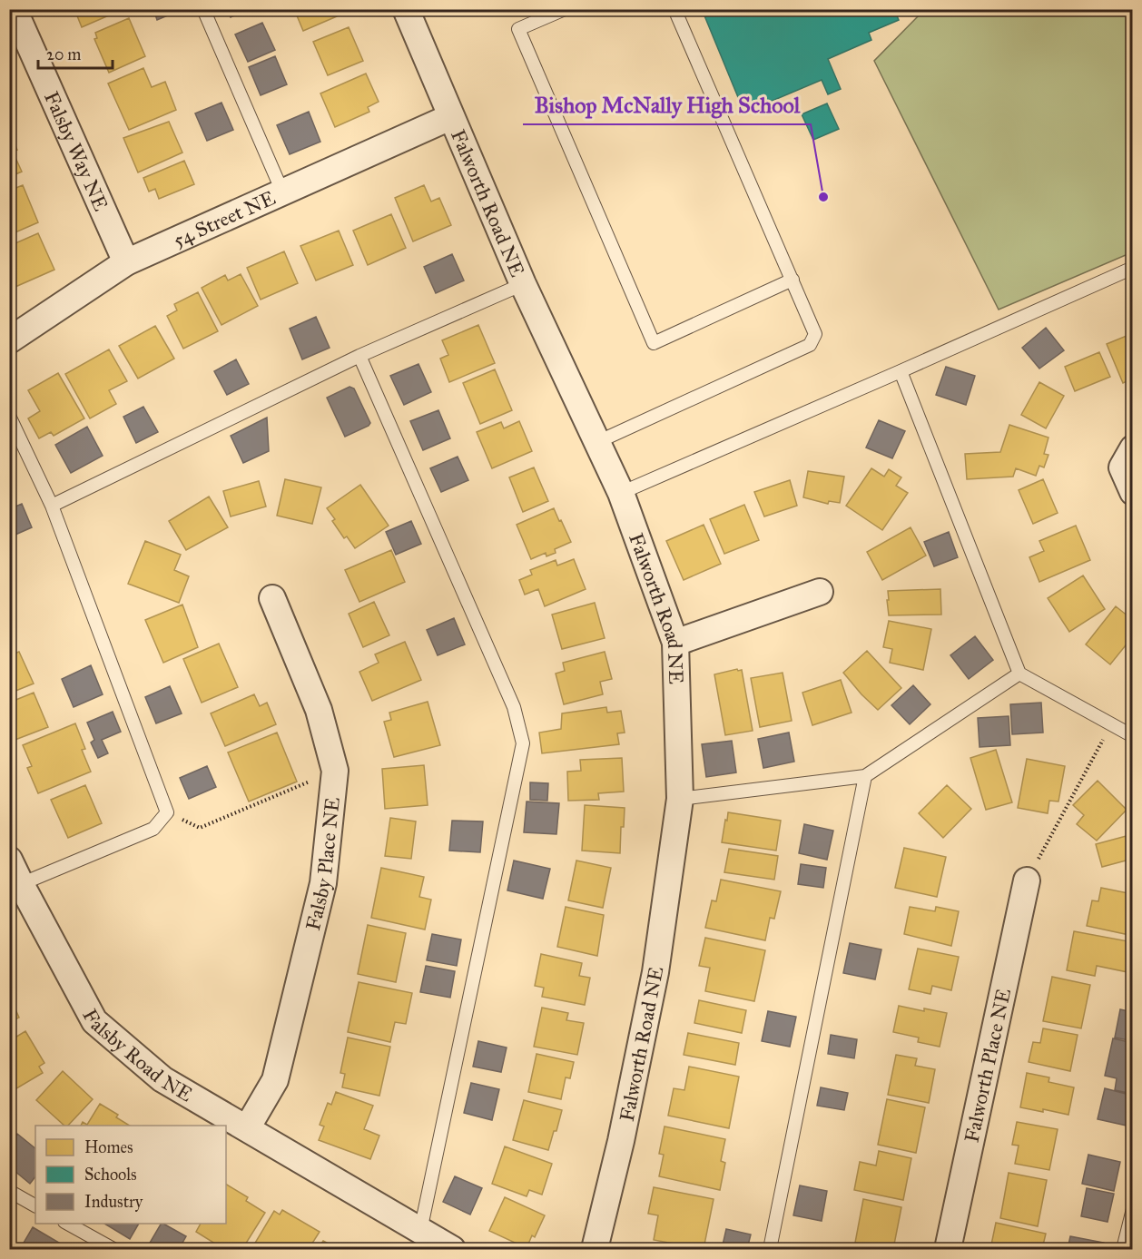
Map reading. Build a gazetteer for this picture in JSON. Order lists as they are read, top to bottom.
{
  "streets": {
    "street": [
      "Falsby Way NE",
      "Falworth Road NE",
      "54 Street NE",
      "Falsby Place NE",
      "Falsby Road NE",
      "Falworth Place NE"
    ]
  },
  "crossings": [
    ["Falsby Way NE", "54 Street NE"],
    ["Falworth Road NE", "54 Street NE"],
    ["Falsby Place NE", "Falsby Road NE"]
  ],
  "places": ["Bishop McNally High School"],
  "legend": ["Homes", "Schools", "Industry"],
  "scale_bar": "20 m"
}
